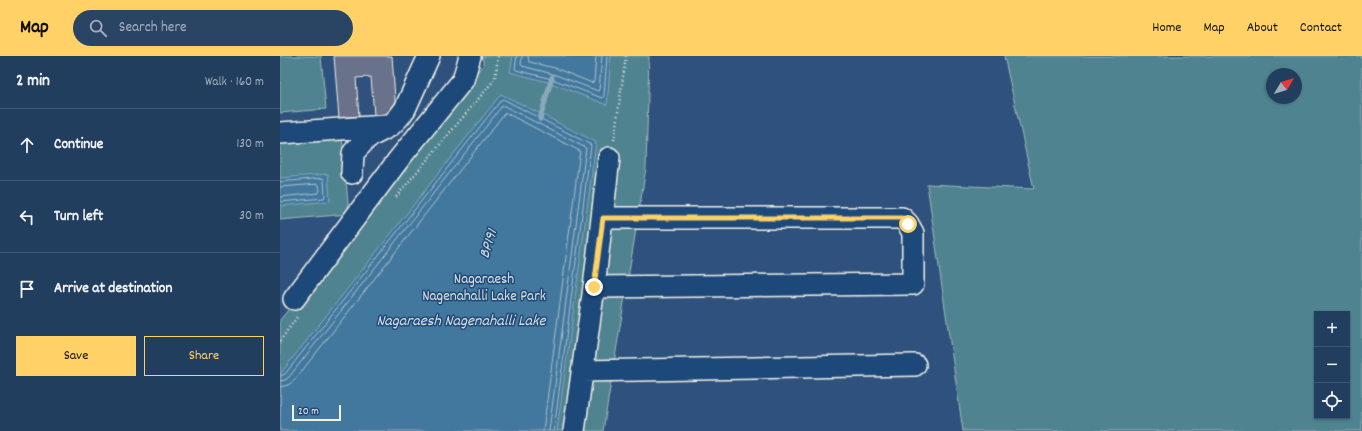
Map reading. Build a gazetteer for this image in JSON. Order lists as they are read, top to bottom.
{
  "water": ["BP191", "Nagaraesh Nagenahalli Lake"],
  "parks": ["Nagaraesh Nagenahalli Lake Park"],
  "scale_bar": "20 m",
  "north": "top right",
  "page": {
    "header": "Map",
    "search": "Search here",
    "nav": [
      "Home",
      "Map",
      "About",
      "Contact"
    ],
    "heading": ["2 min", "Walk · 160 m"],
    "list": [
      ["Continue", "130 m"],
      ["Turn left", "30 m"],
      "Arrive at destination"
    ],
    "map_buttons": ["+", "−"],
    "buttons": ["Save", "Share"],
    "scale": "20 m"
  }
}
